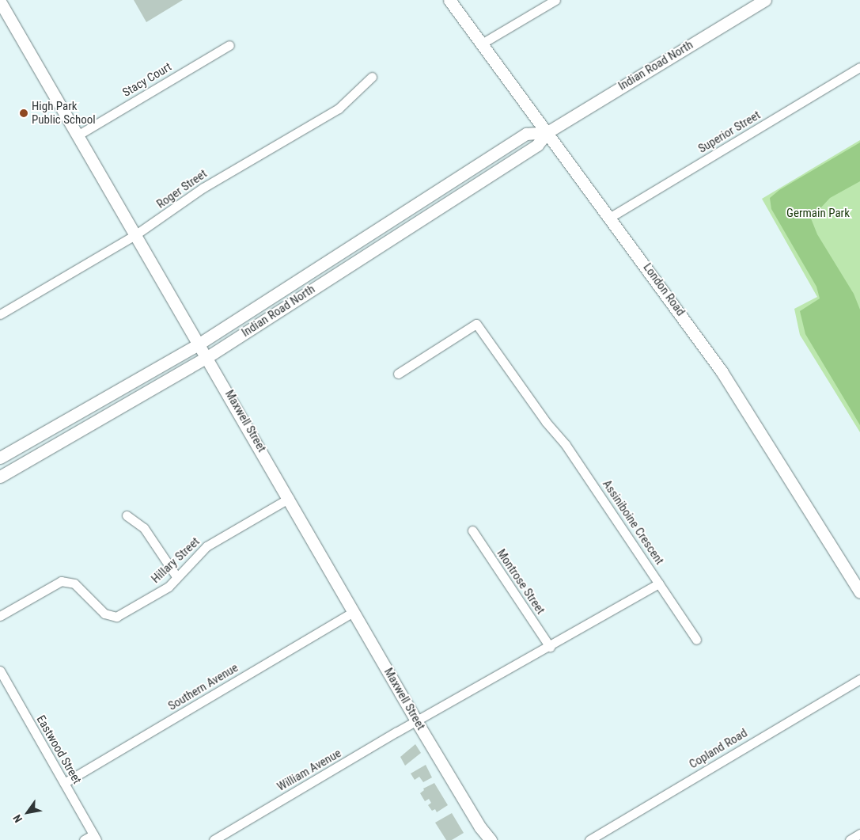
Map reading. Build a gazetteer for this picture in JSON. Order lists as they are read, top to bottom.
{
  "streets": {
    "main road": ["Indian Road North", "London Road", "Maxwell Street"],
    "street": [
      "Stacy Court",
      "Superior Street",
      "Roger Street",
      "Assiniboine Crescent",
      "Hillary Street",
      "Montrose Street",
      "Southern Avenue",
      "Copland Road",
      "Eastwood Street",
      "William Avenue"
    ]
  },
  "crossings": [
    ["Indian Road North", "London Road"],
    ["Indian Road North", "Maxwell Street"],
    ["Stacy Court", "Maxwell Street"],
    ["Superior Street", "London Road"],
    ["Roger Street", "Maxwell Street"],
    ["Maxwell Street", "Assiniboine Crescent"],
    ["Maxwell Street", "Hillary Street"],
    ["Maxwell Street", "Southern Avenue"],
    ["Maxwell Street", "William Avenue"],
    ["Assiniboine Crescent", "Montrose Street"],
    ["Assiniboine Crescent", "William Avenue"],
    ["Southern Avenue", "Eastwood Street"]
  ],
  "parks": ["Germain Park"],
  "places": ["High Park Public School"],
  "north": "bottom left"
}
